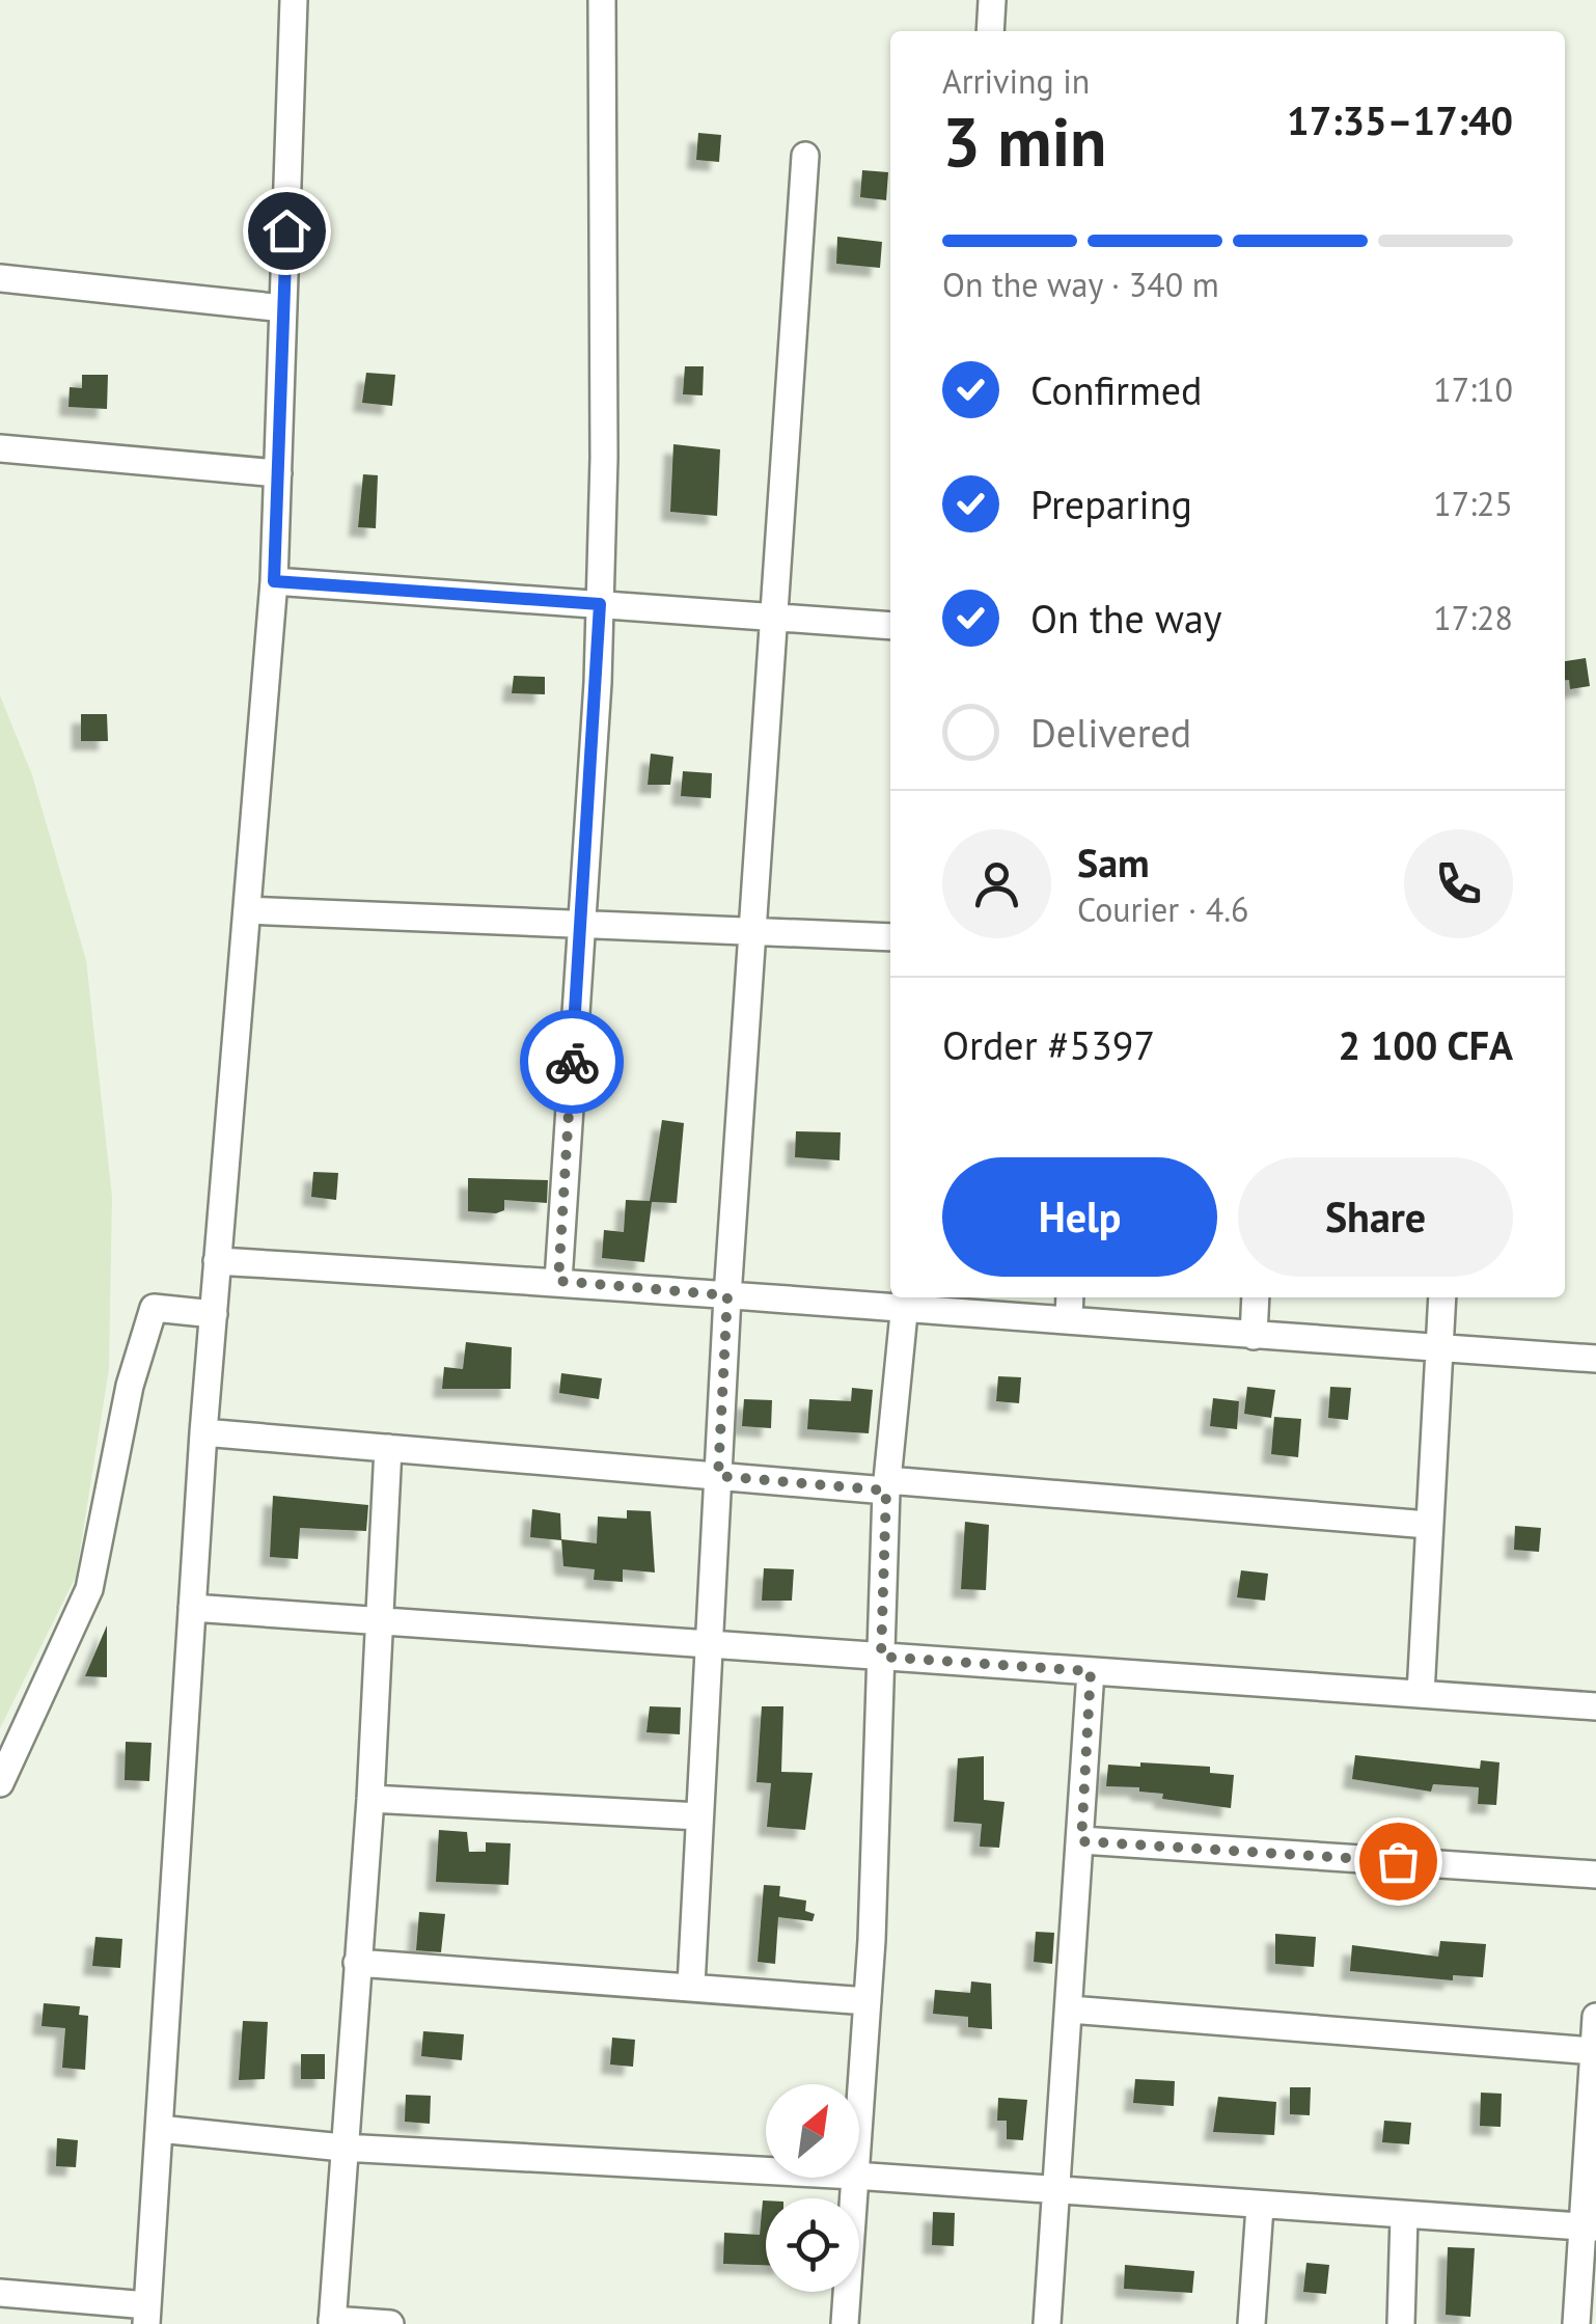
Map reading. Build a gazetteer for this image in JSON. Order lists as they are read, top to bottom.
{
  "north": "top right",
  "page": {
    "heading": ["3 min", "Arriving in", "17:35–17:40"],
    "panel": [
      "Sam",
      "Courier · 4.6",
      "Order #5397",
      "2 100 CFA"
    ],
    "bar": "On the way · 340 m",
    "list": [
      ["Confirmed", "17:10"],
      ["Preparing", "17:25"],
      ["On the way", "17:28"],
      "Delivered"
    ],
    "buttons": ["Help", "Share"]
  }
}
